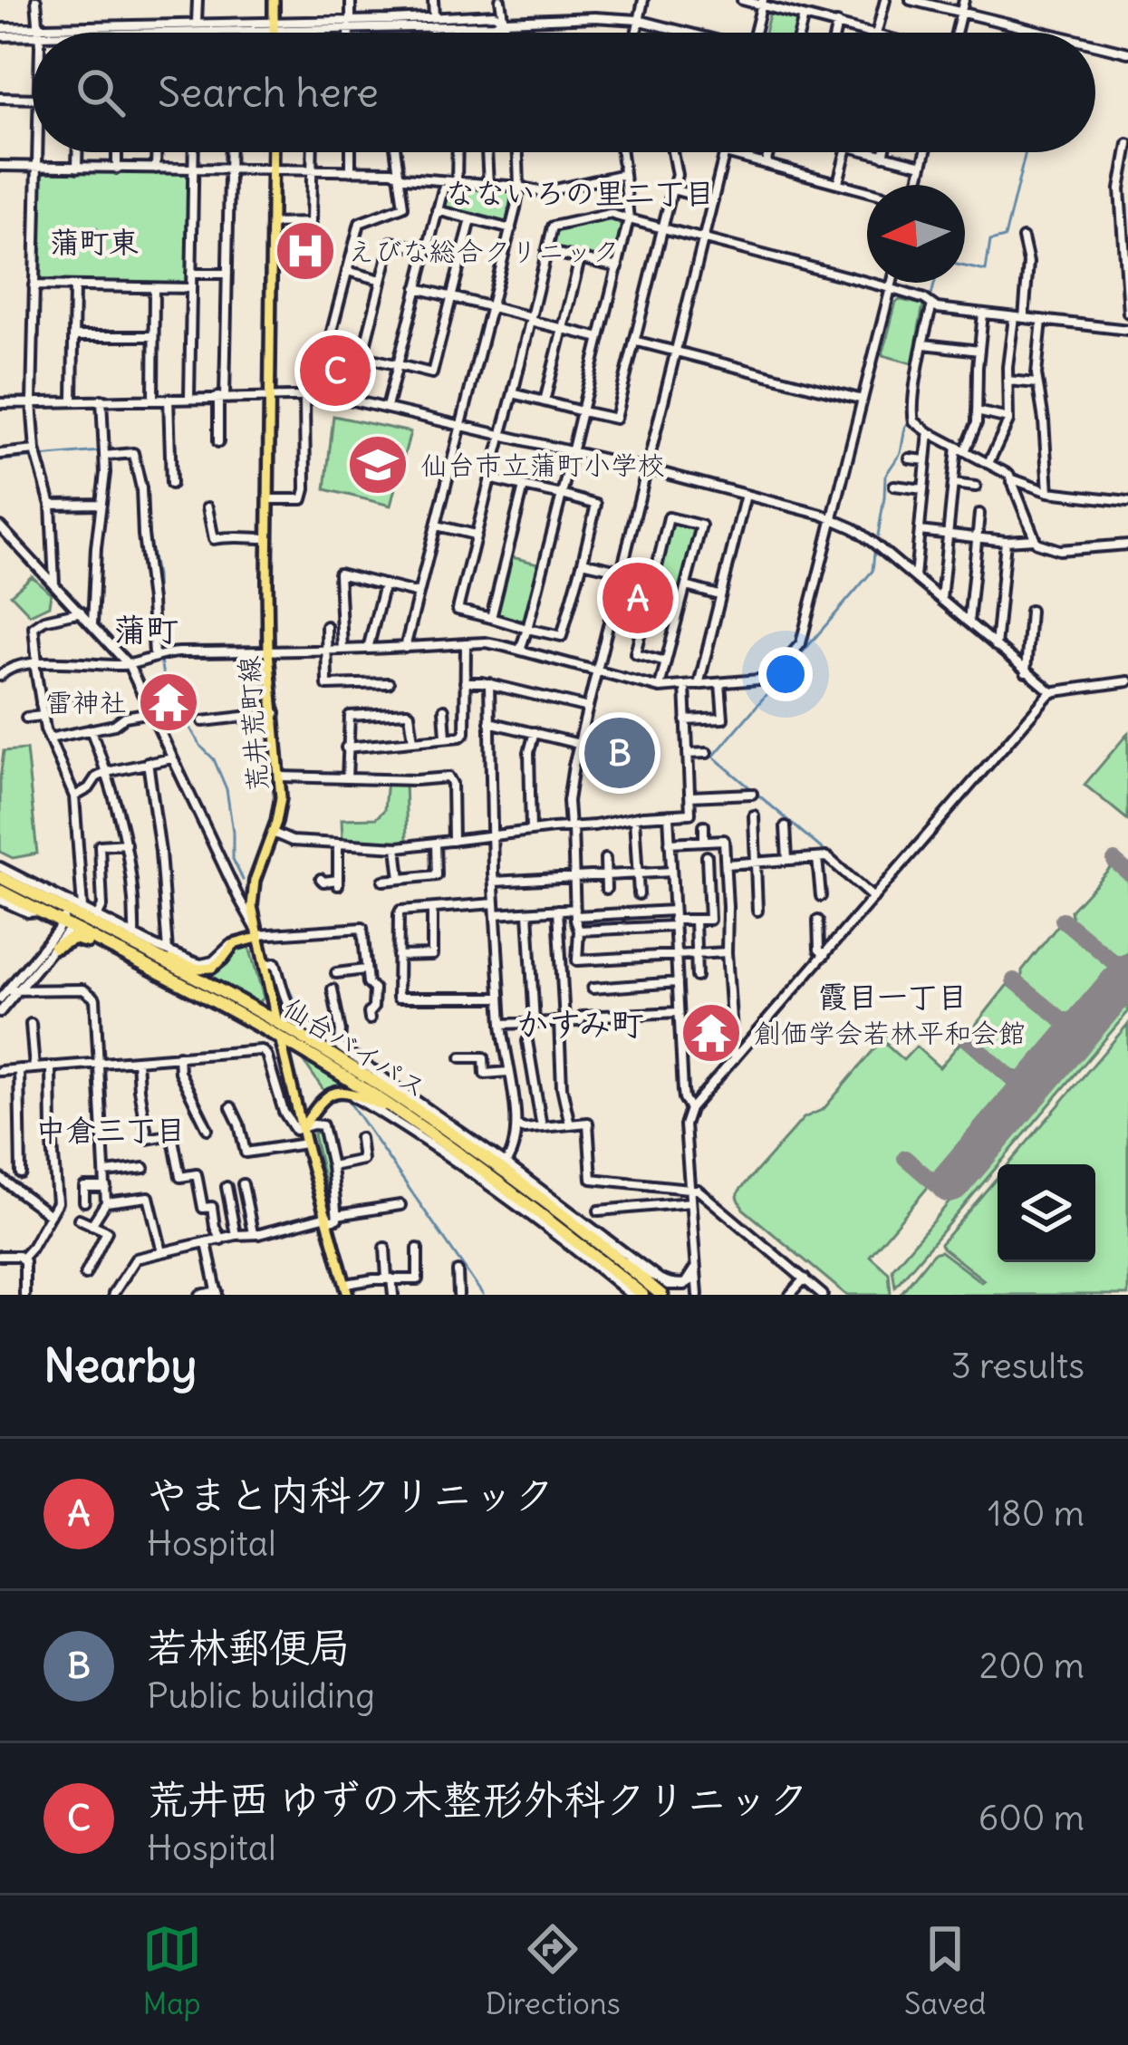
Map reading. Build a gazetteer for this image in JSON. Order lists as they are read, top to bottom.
{
  "streets": {
    "highway": ["仙台バイパス"],
    "main road": ["荒井荒町線"]
  },
  "crossings": [
    ["荒井荒町線", "仙台バイパス"]
  ],
  "districts": [
    "なないろの里二丁目",
    "蒲町東",
    "蒲町",
    "霞目一丁目",
    "かすみ町",
    "中倉三丁目"
  ],
  "places": {
    "hospital": ["えびな総合クリニック"],
    "school or university": ["仙台市立蒲町小学校"],
    "temple": ["雷神社", "創価学会若林平和会館"]
  },
  "north": "left",
  "page": {
    "search": "Search here",
    "pins": ["C", "A", "B"],
    "heading": ["Nearby", "3 results"],
    "list": [
      {
        "mark": "A",
        "name": "やまと内科クリニック",
        "note": "Hospital",
        "value": "180 m"
      },
      {
        "mark": "B",
        "name": "若林郵便局",
        "note": "Public building",
        "value": "200 m"
      },
      {
        "mark": "C",
        "name": "荒井西 ゆずの木整形外科クリニック",
        "note": "Hospital",
        "value": "600 m"
      }
    ],
    "nav": ["Map", "Directions", "Saved"]
  }
}
